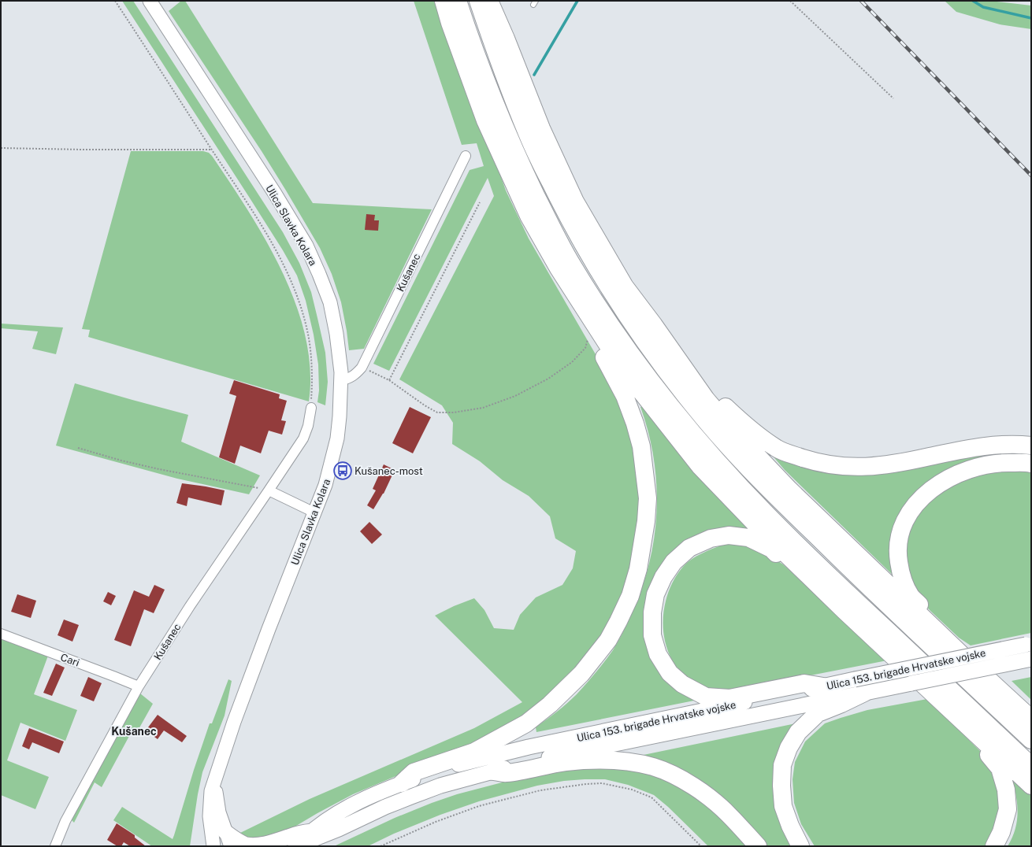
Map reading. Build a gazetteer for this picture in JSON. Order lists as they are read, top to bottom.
{
  "streets": {
    "main road": ["Ulica Slavka Kolara", "Ulica 153. brigade Hrvatske vojske"],
    "street": ["Kušanec", "Cari"]
  },
  "crossings": [
    ["Ulica Slavka Kolara", "Kušanec"],
    ["Kušanec", "Cari"]
  ],
  "districts": ["Kušanec"],
  "places": {
    "bus stop": ["Kušanec-most"]
  }
}
